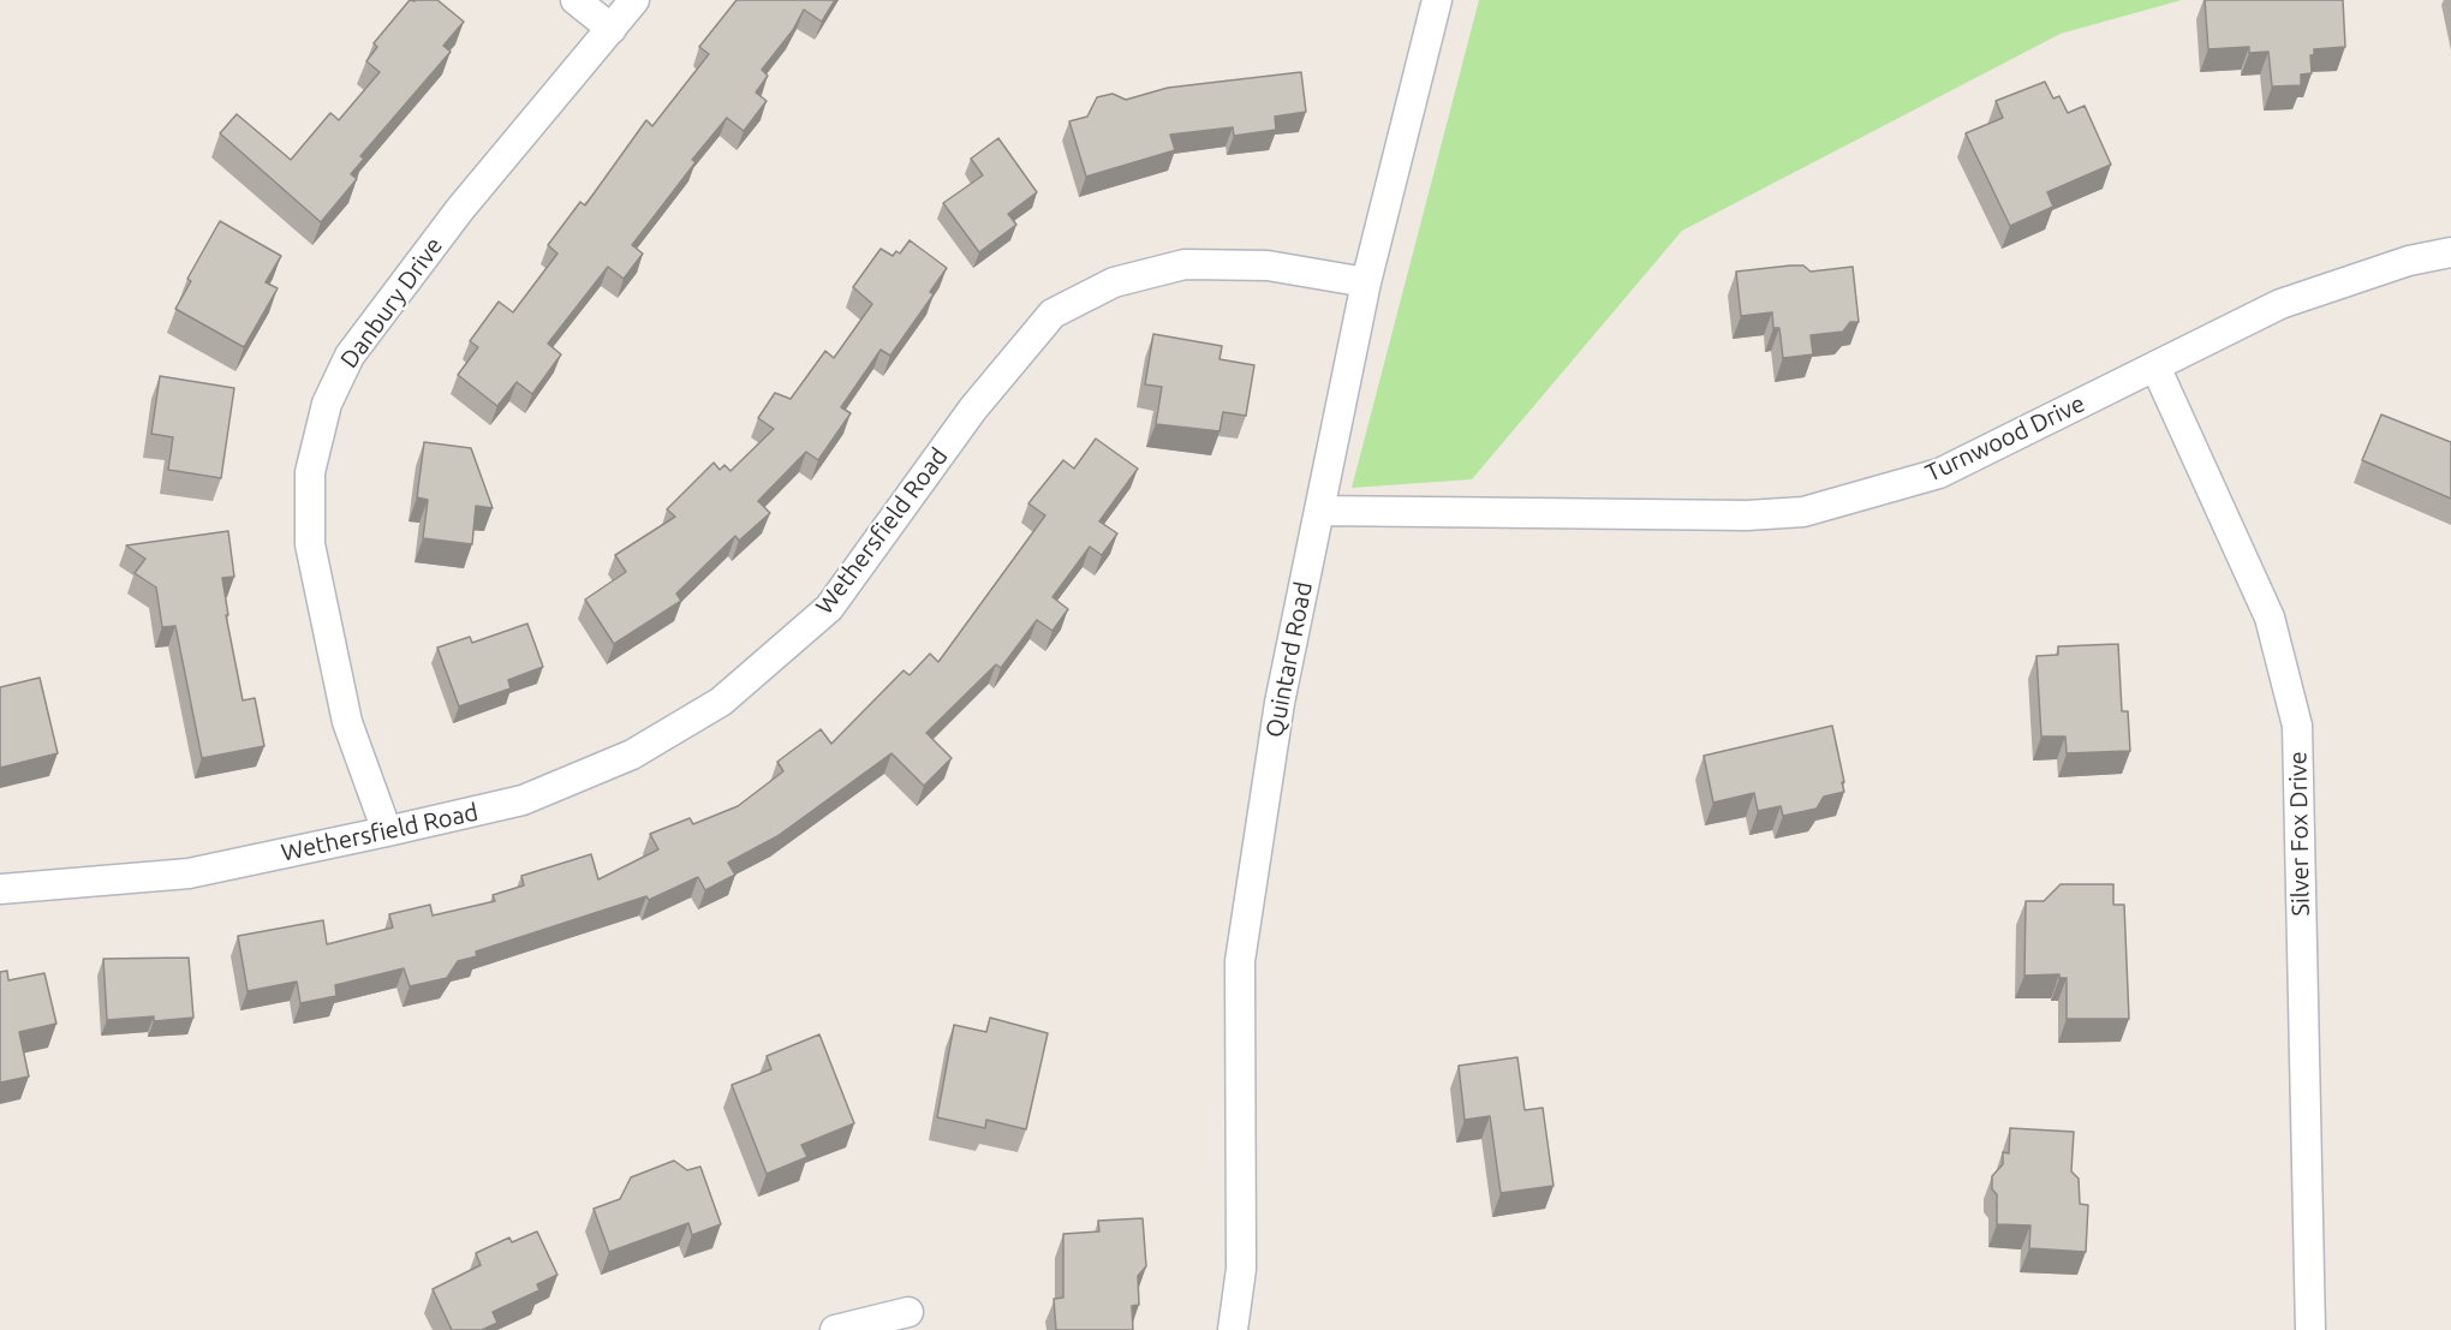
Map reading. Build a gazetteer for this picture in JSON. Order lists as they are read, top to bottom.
{
  "streets": {
    "street": [
      "Danbury Drive",
      "Turnwood Drive",
      "Wethersfield Road",
      "Quintard Road",
      "Silver Fox Drive"
    ]
  },
  "crossings": [
    ["Danbury Drive", "Wethersfield Road"],
    ["Turnwood Drive", "Quintard Road"],
    ["Turnwood Drive", "Silver Fox Drive"],
    ["Wethersfield Road", "Quintard Road"]
  ]
}
